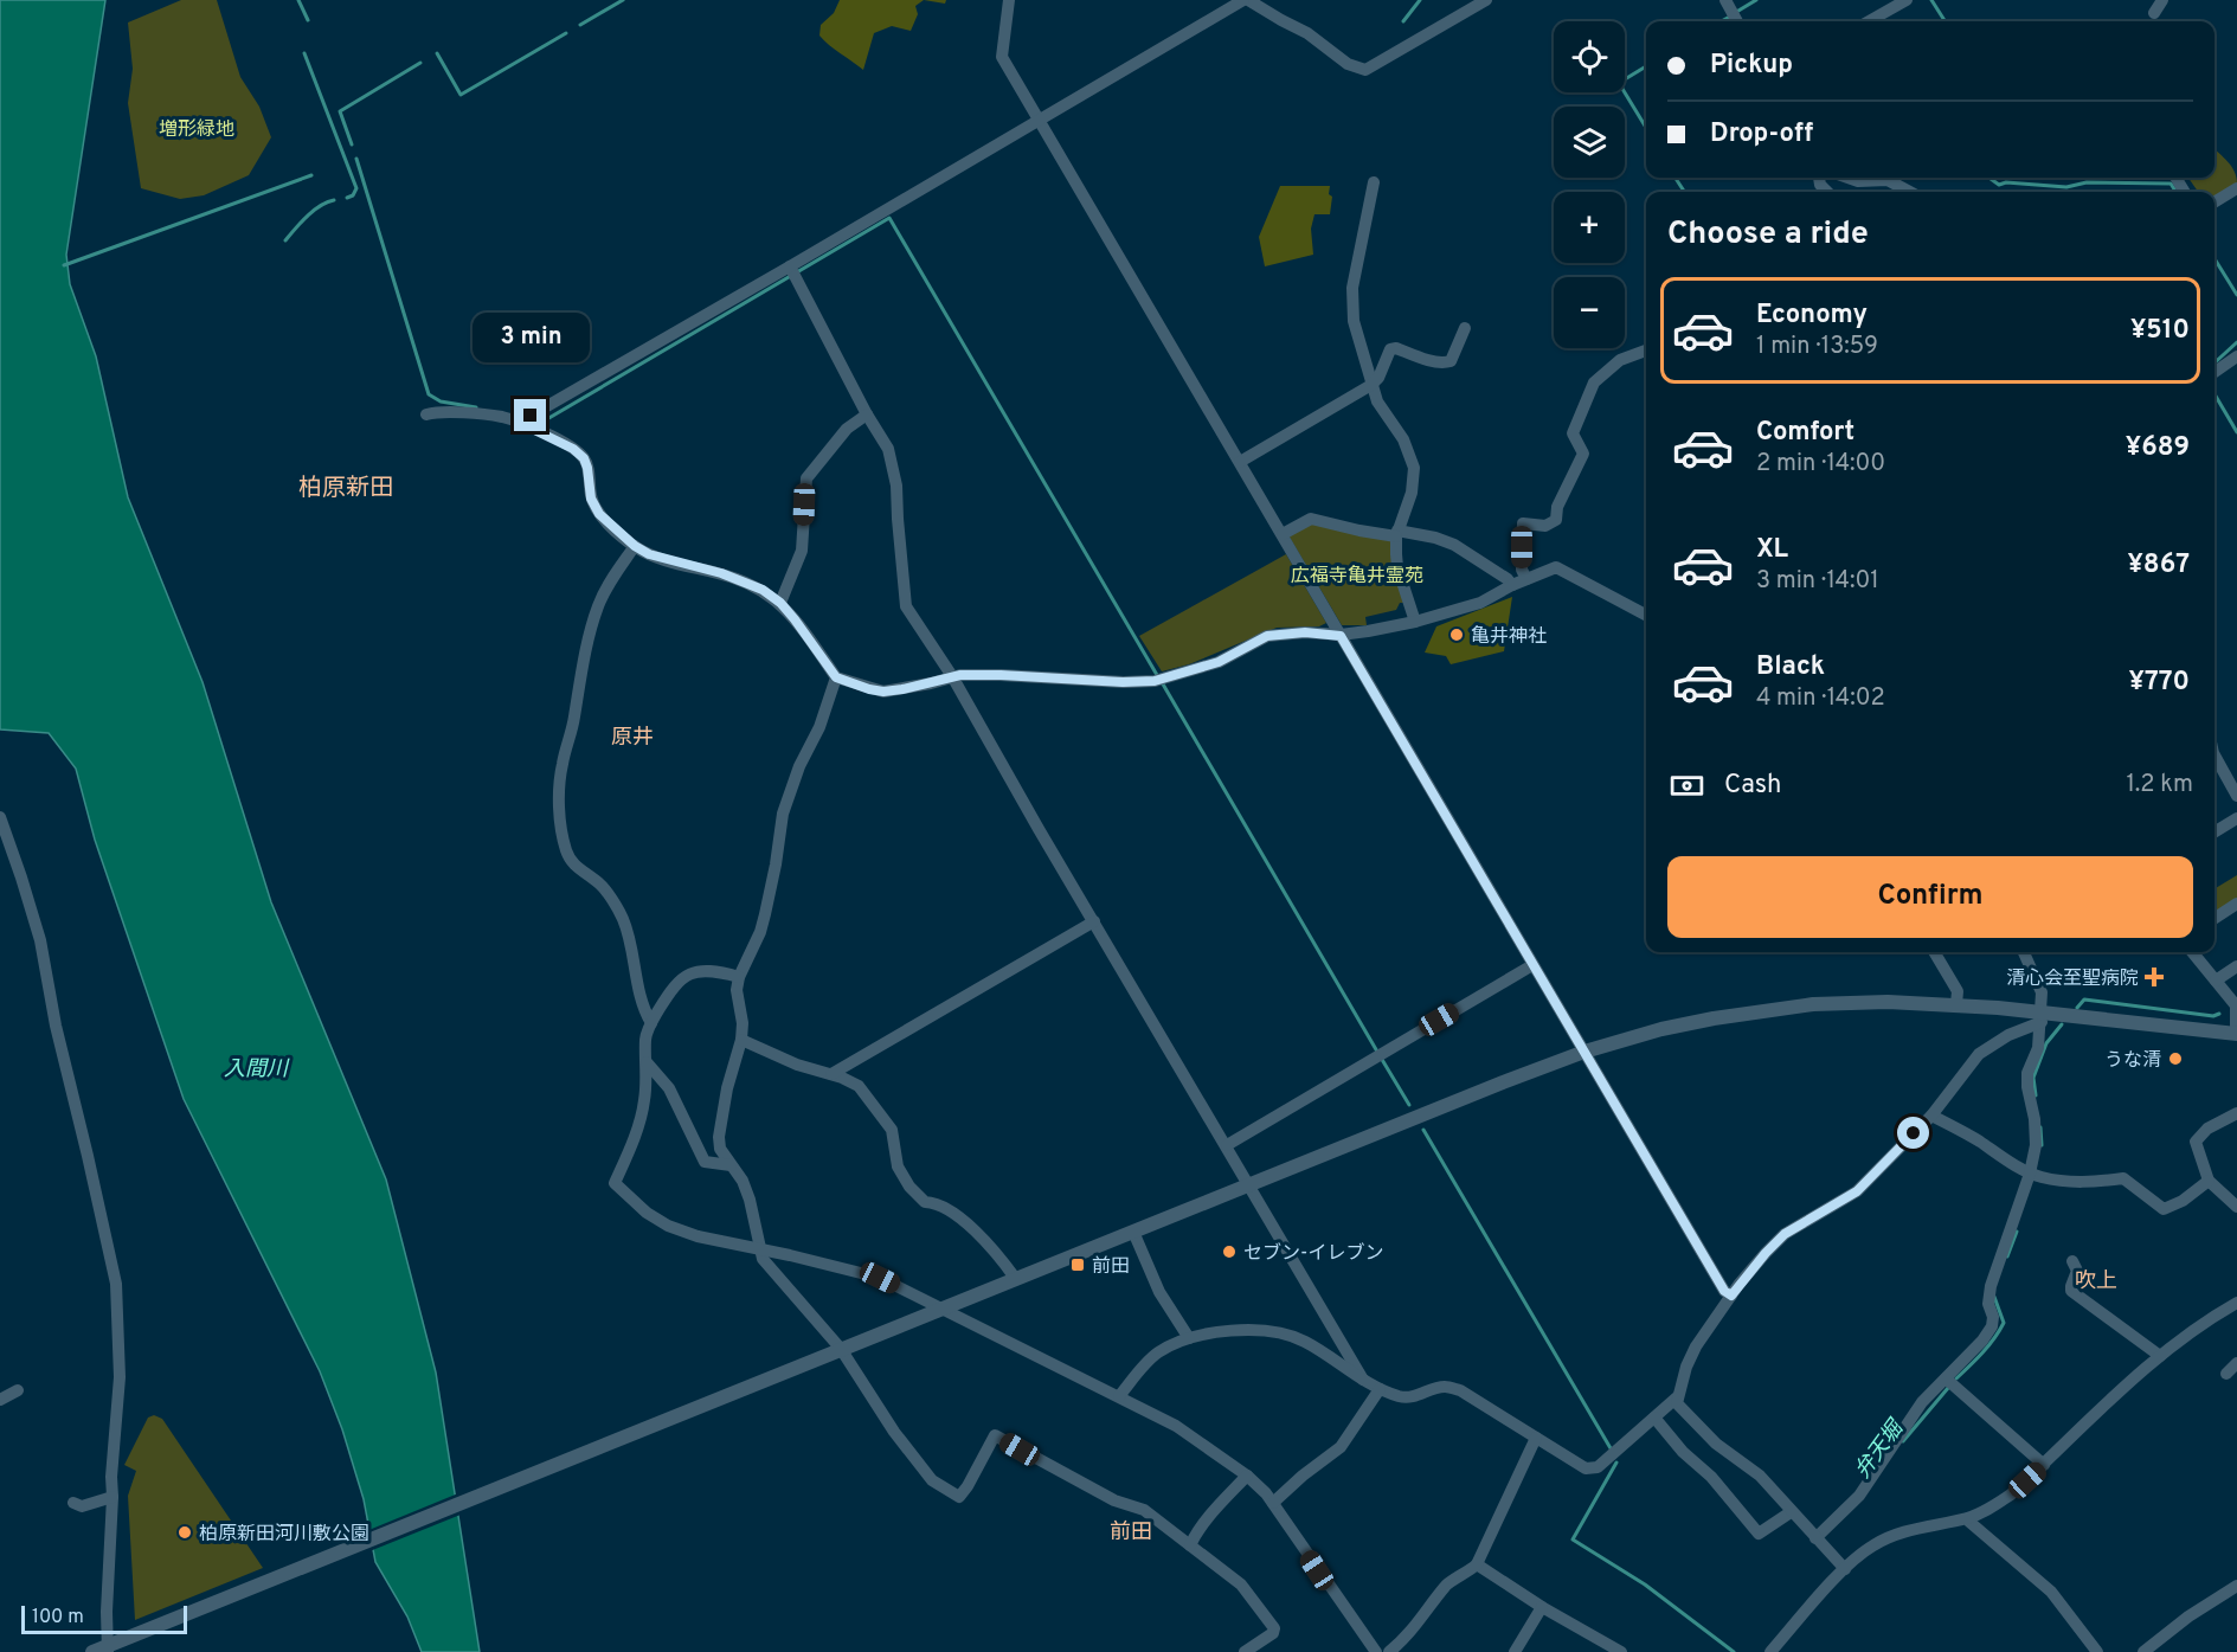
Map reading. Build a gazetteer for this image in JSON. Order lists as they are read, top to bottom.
{
  "districts": [
    "柏原新田",
    "原井",
    "吹上",
    "前田"
  ],
  "water": ["入間川", "弁天堀"],
  "parks": ["増形緑地", "広福寺亀井霊苑"],
  "places": {
    "other": [
      "亀井神社",
      "うな清",
      "セブン-イレブン",
      "柏原新田河川敷公園"
    ],
    "health": ["清心会至聖病院"],
    "transit": ["前田"]
  },
  "scale_bar": "100 m",
  "page": {
    "map_buttons": ["+", "−"],
    "banner": ["Pickup", "Drop-off"],
    "heading": "Choose a ride",
    "list": [
      {
        "name": "Economy",
        "note": "1 min · 13:59",
        "value": "¥510"
      },
      {
        "name": "Comfort",
        "note": "2 min · 14:00",
        "value": "¥689"
      },
      {
        "name": "XL",
        "note": "3 min · 14:01",
        "value": "¥867"
      },
      {
        "name": "Black",
        "note": "4 min · 14:02",
        "value": "¥770"
      }
    ],
    "bubble": "3 min",
    "pay": ["Cash", "1.2 km"],
    "buttons": "Confirm",
    "scale": "100 m"
  }
}
